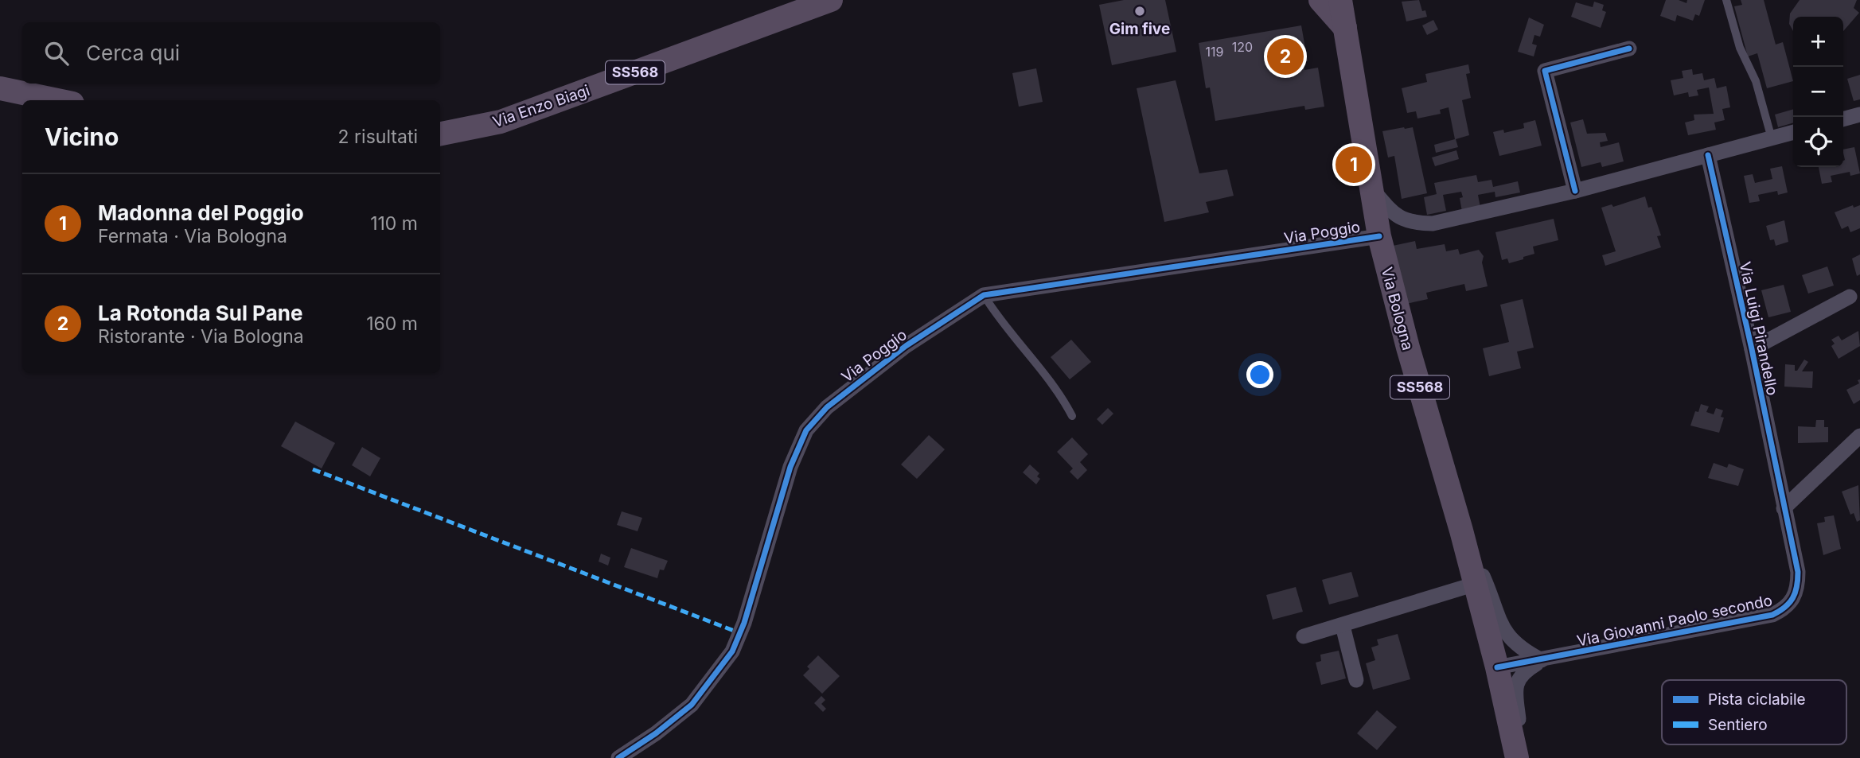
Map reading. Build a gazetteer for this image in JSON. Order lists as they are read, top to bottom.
{
  "streets": {
    "main road": ["SS568", "Via Enzo Biagi", "Via Bologna"],
    "street": ["Via Poggio", "Via Luigi Pirandello", "Via Giovanni Paolo secondo"]
  },
  "crossings": [
    ["Via Poggio", "Via Bologna"],
    ["Via Bologna", "Via Giovanni Paolo secondo"],
    ["Via Luigi Pirandello", "Via Giovanni Paolo secondo"]
  ],
  "places": ["Gim five"],
  "house_numbers": ["120", "119"],
  "legend": ["Pista ciclabile", "Sentiero"],
  "page": {
    "map_buttons": ["+", "−"],
    "search": "Cerca qui",
    "pins": ["2", "1"],
    "heading": ["Vicino", "2 risultati"],
    "list": [
      {
        "mark": "1",
        "name": "Madonna del Poggio",
        "note": "Fermata · Via Bologna",
        "value": "110 m"
      },
      {
        "mark": "2",
        "name": "La Rotonda Sul Pane",
        "note": "Ristorante · Via Bologna",
        "value": "160 m"
      }
    ]
  }
}
